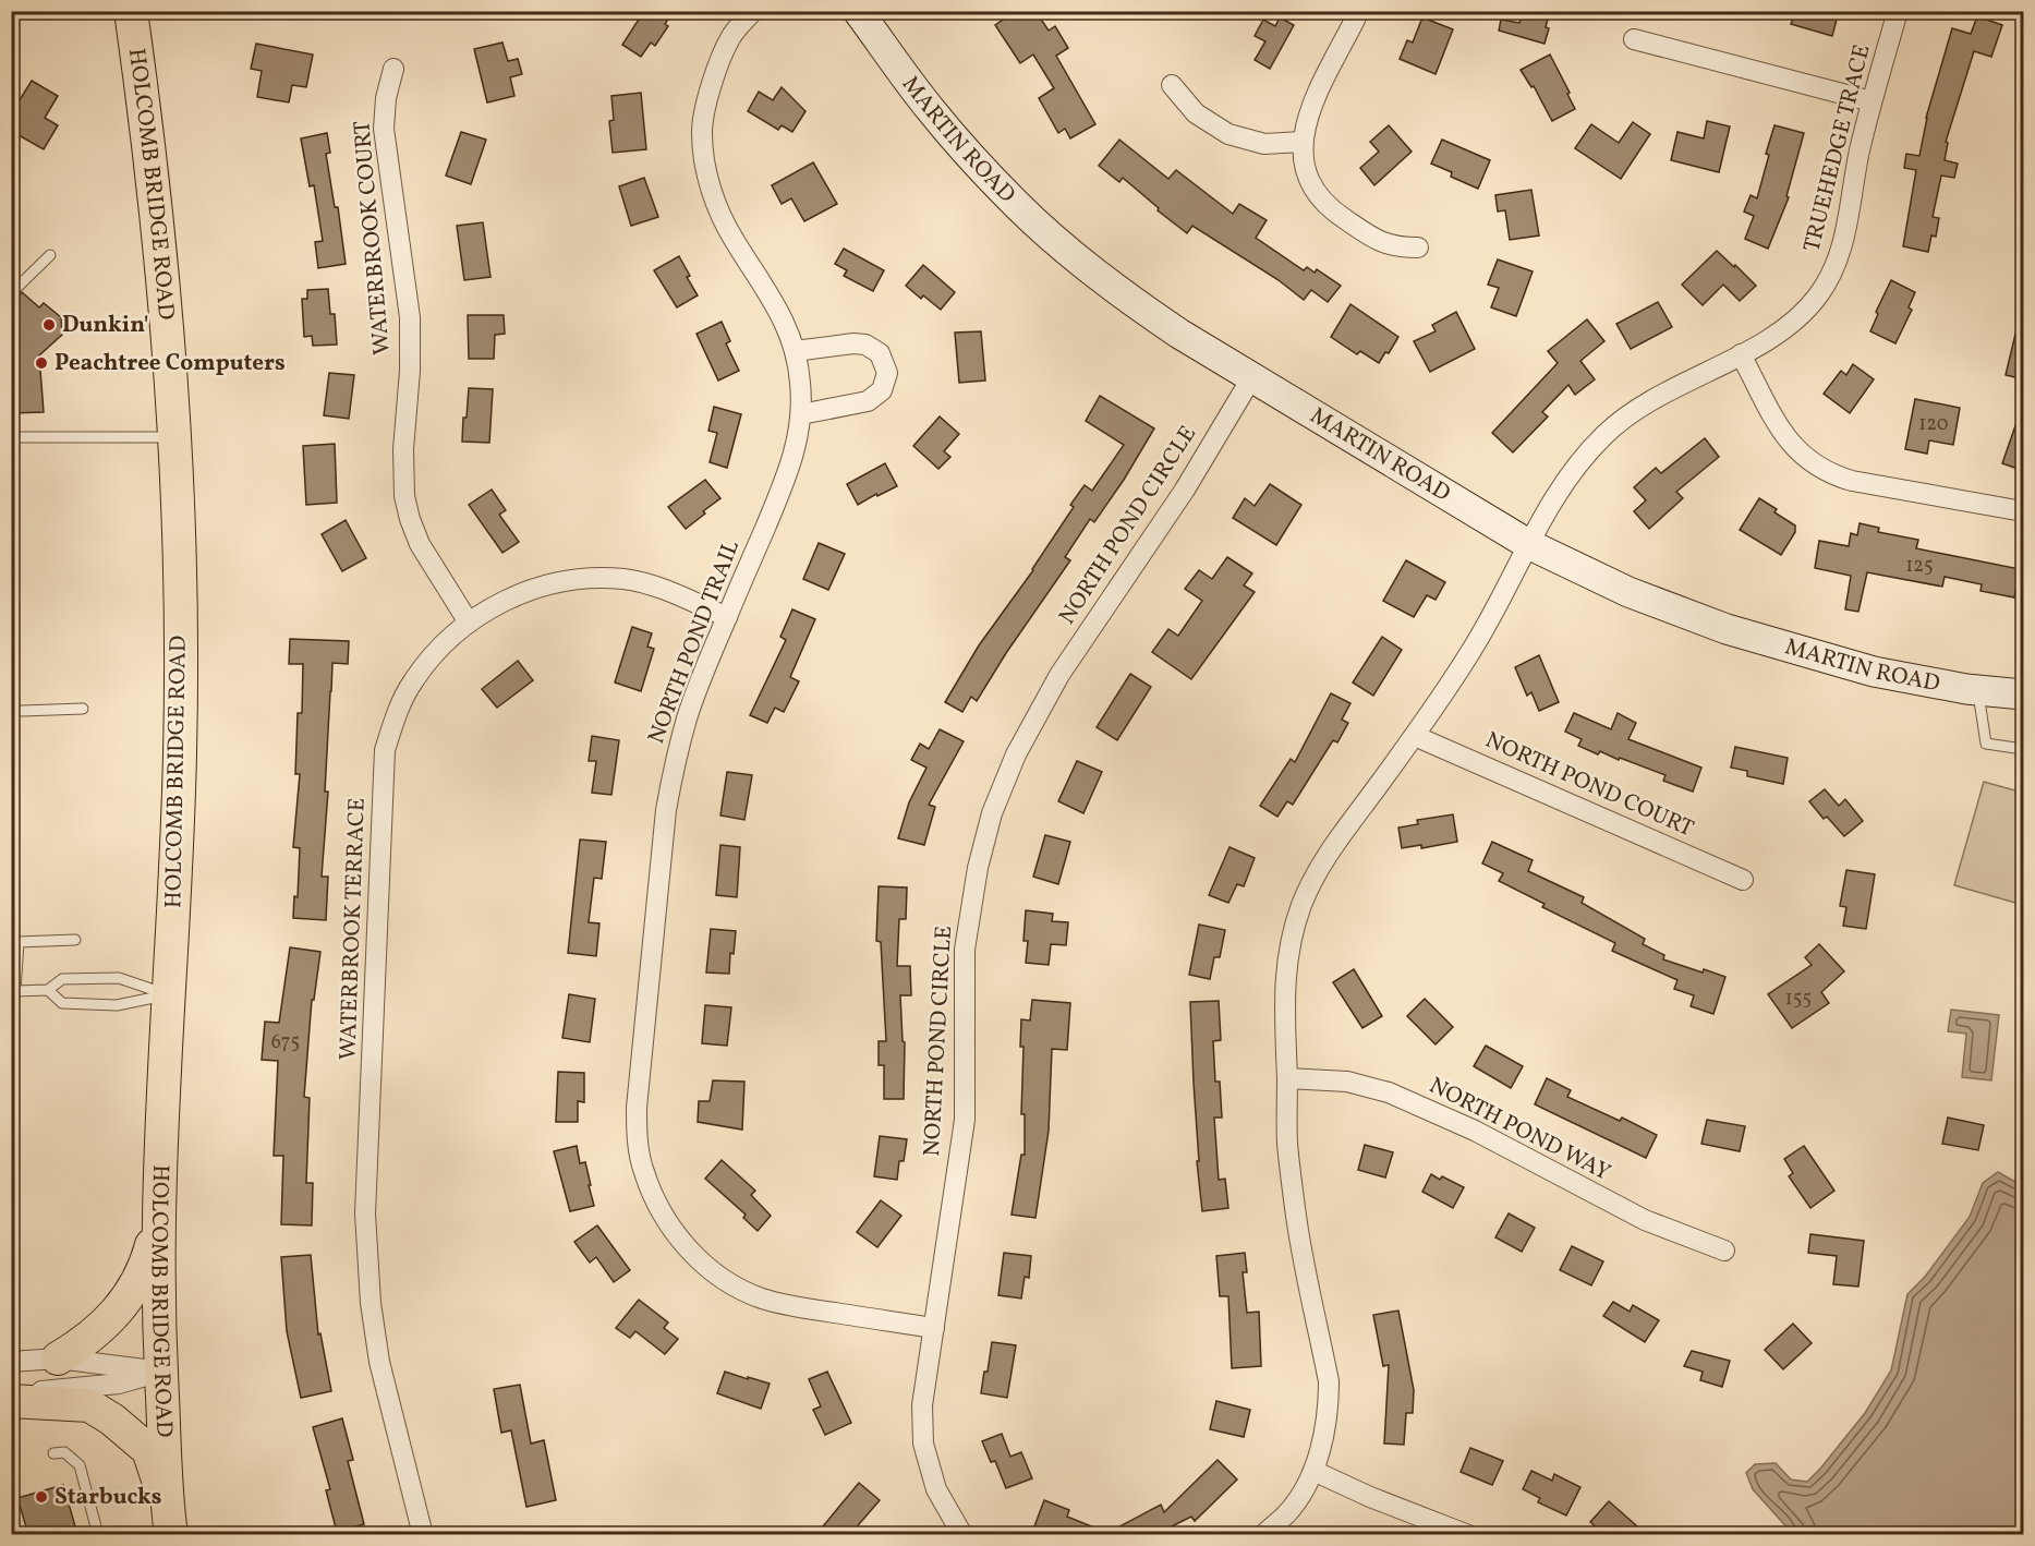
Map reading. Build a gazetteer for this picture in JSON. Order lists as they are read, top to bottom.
{
  "streets": {
    "main road": ["HOLCOMB BRIDGE ROAD"],
    "street": [
      "MARTIN ROAD",
      "TRUEHEDGE TRACE",
      "WATERBROOK COURT",
      "NORTH POND CIRCLE",
      "NORTH POND TRAIL",
      "NORTH POND COURT",
      "WATERBROOK TERRACE",
      "NORTH POND WAY"
    ]
  },
  "crossings": [
    ["MARTIN ROAD", "TRUEHEDGE TRACE"],
    ["MARTIN ROAD", "NORTH POND CIRCLE"],
    ["WATERBROOK COURT", "WATERBROOK TERRACE"],
    ["NORTH POND CIRCLE", "NORTH POND TRAIL"],
    ["NORTH POND TRAIL", "WATERBROOK TERRACE"]
  ],
  "places": ["Dunkin'", "Peachtree Computers", "Starbucks"],
  "house_numbers": [
    "120",
    "125",
    "155",
    "675"
  ]
}
